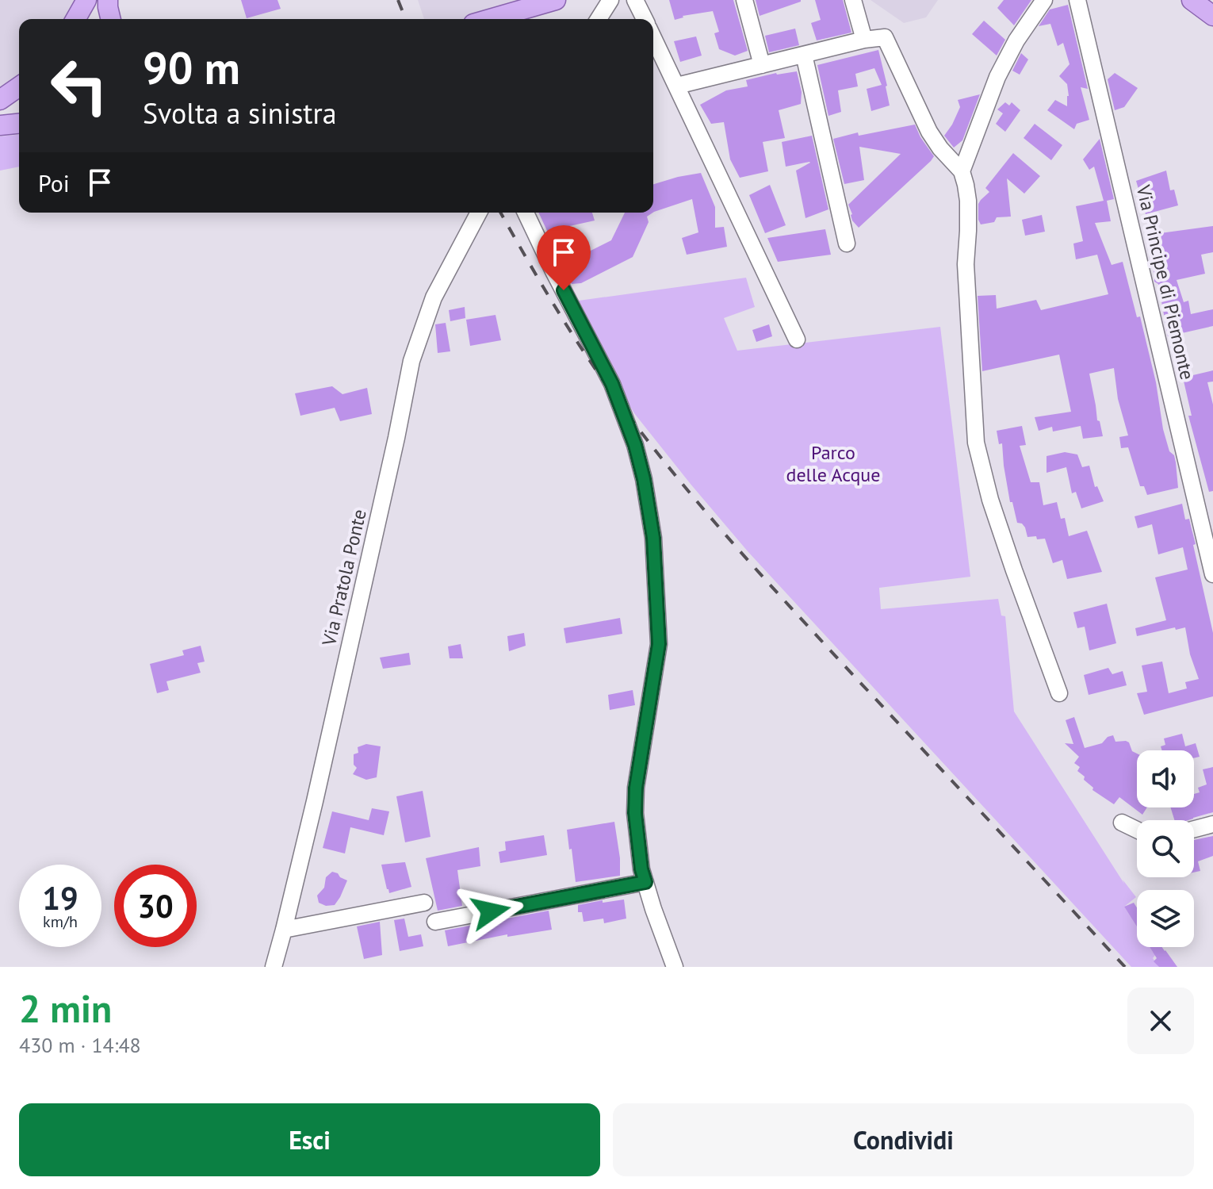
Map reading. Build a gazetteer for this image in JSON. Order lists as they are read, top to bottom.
{
  "streets": {
    "street": ["Via Principe di Piemonte", "Via Pratola Ponte"]
  },
  "parks": ["Parco delle Acque"],
  "page": {
    "turn": ["90 m", "Svolta a sinistra"],
    "then": "Poi",
    "speed": "19 km/h",
    "limit": "30",
    "heading": ["2 min", "430 m · 14:48"],
    "buttons": ["Esci", "Condividi"]
  }
}
